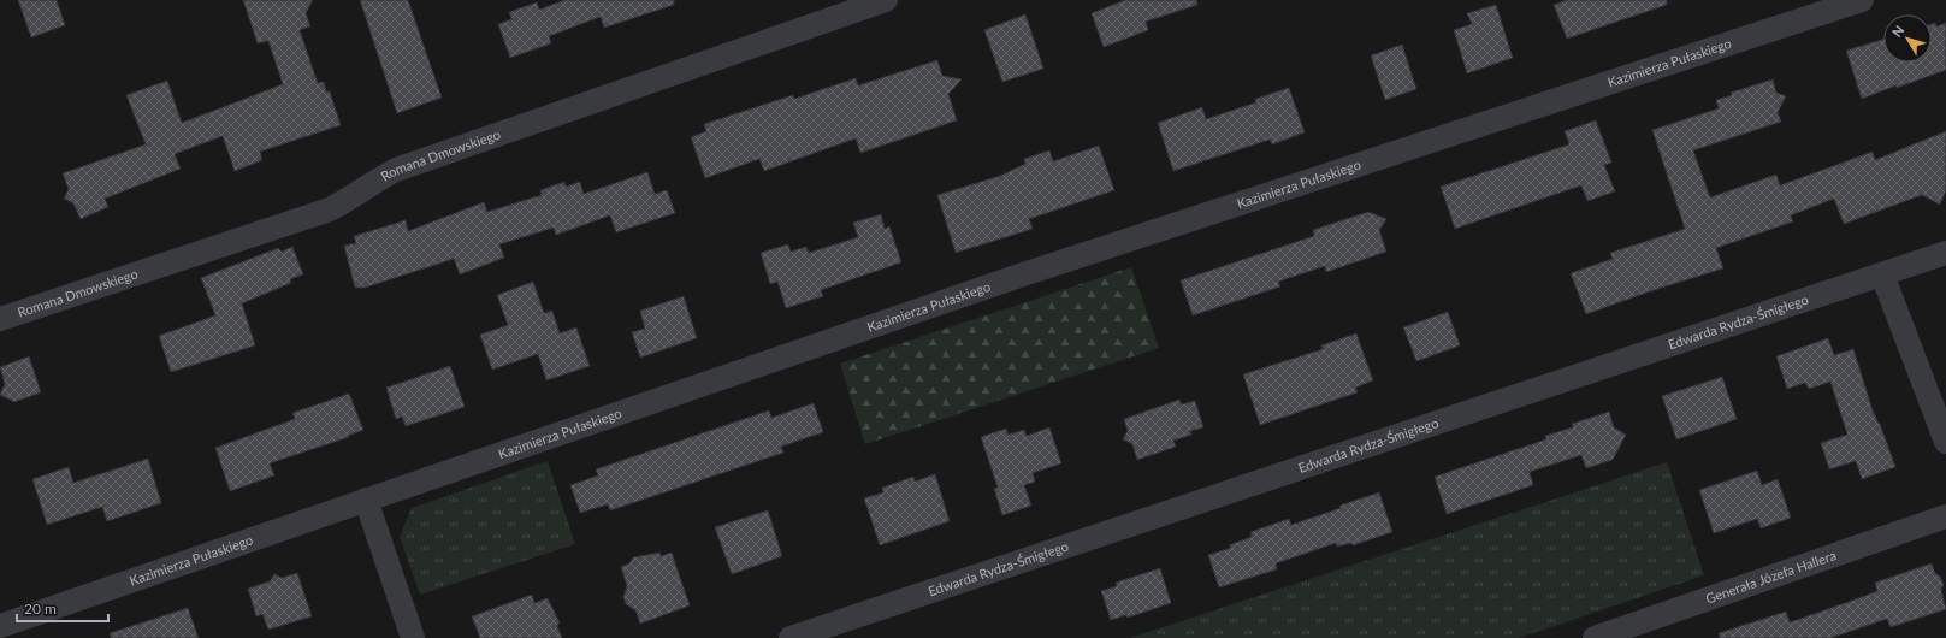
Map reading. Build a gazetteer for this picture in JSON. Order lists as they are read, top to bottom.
{
  "streets": {
    "street": [
      "Kazimierza Pułaskiego",
      "Romana Dmowskiego",
      "Edwarda Rydza-Śmigłego",
      "Generała Józefa Hallera"
    ]
  },
  "scale_bar": "20 m",
  "north": "top left"
}
